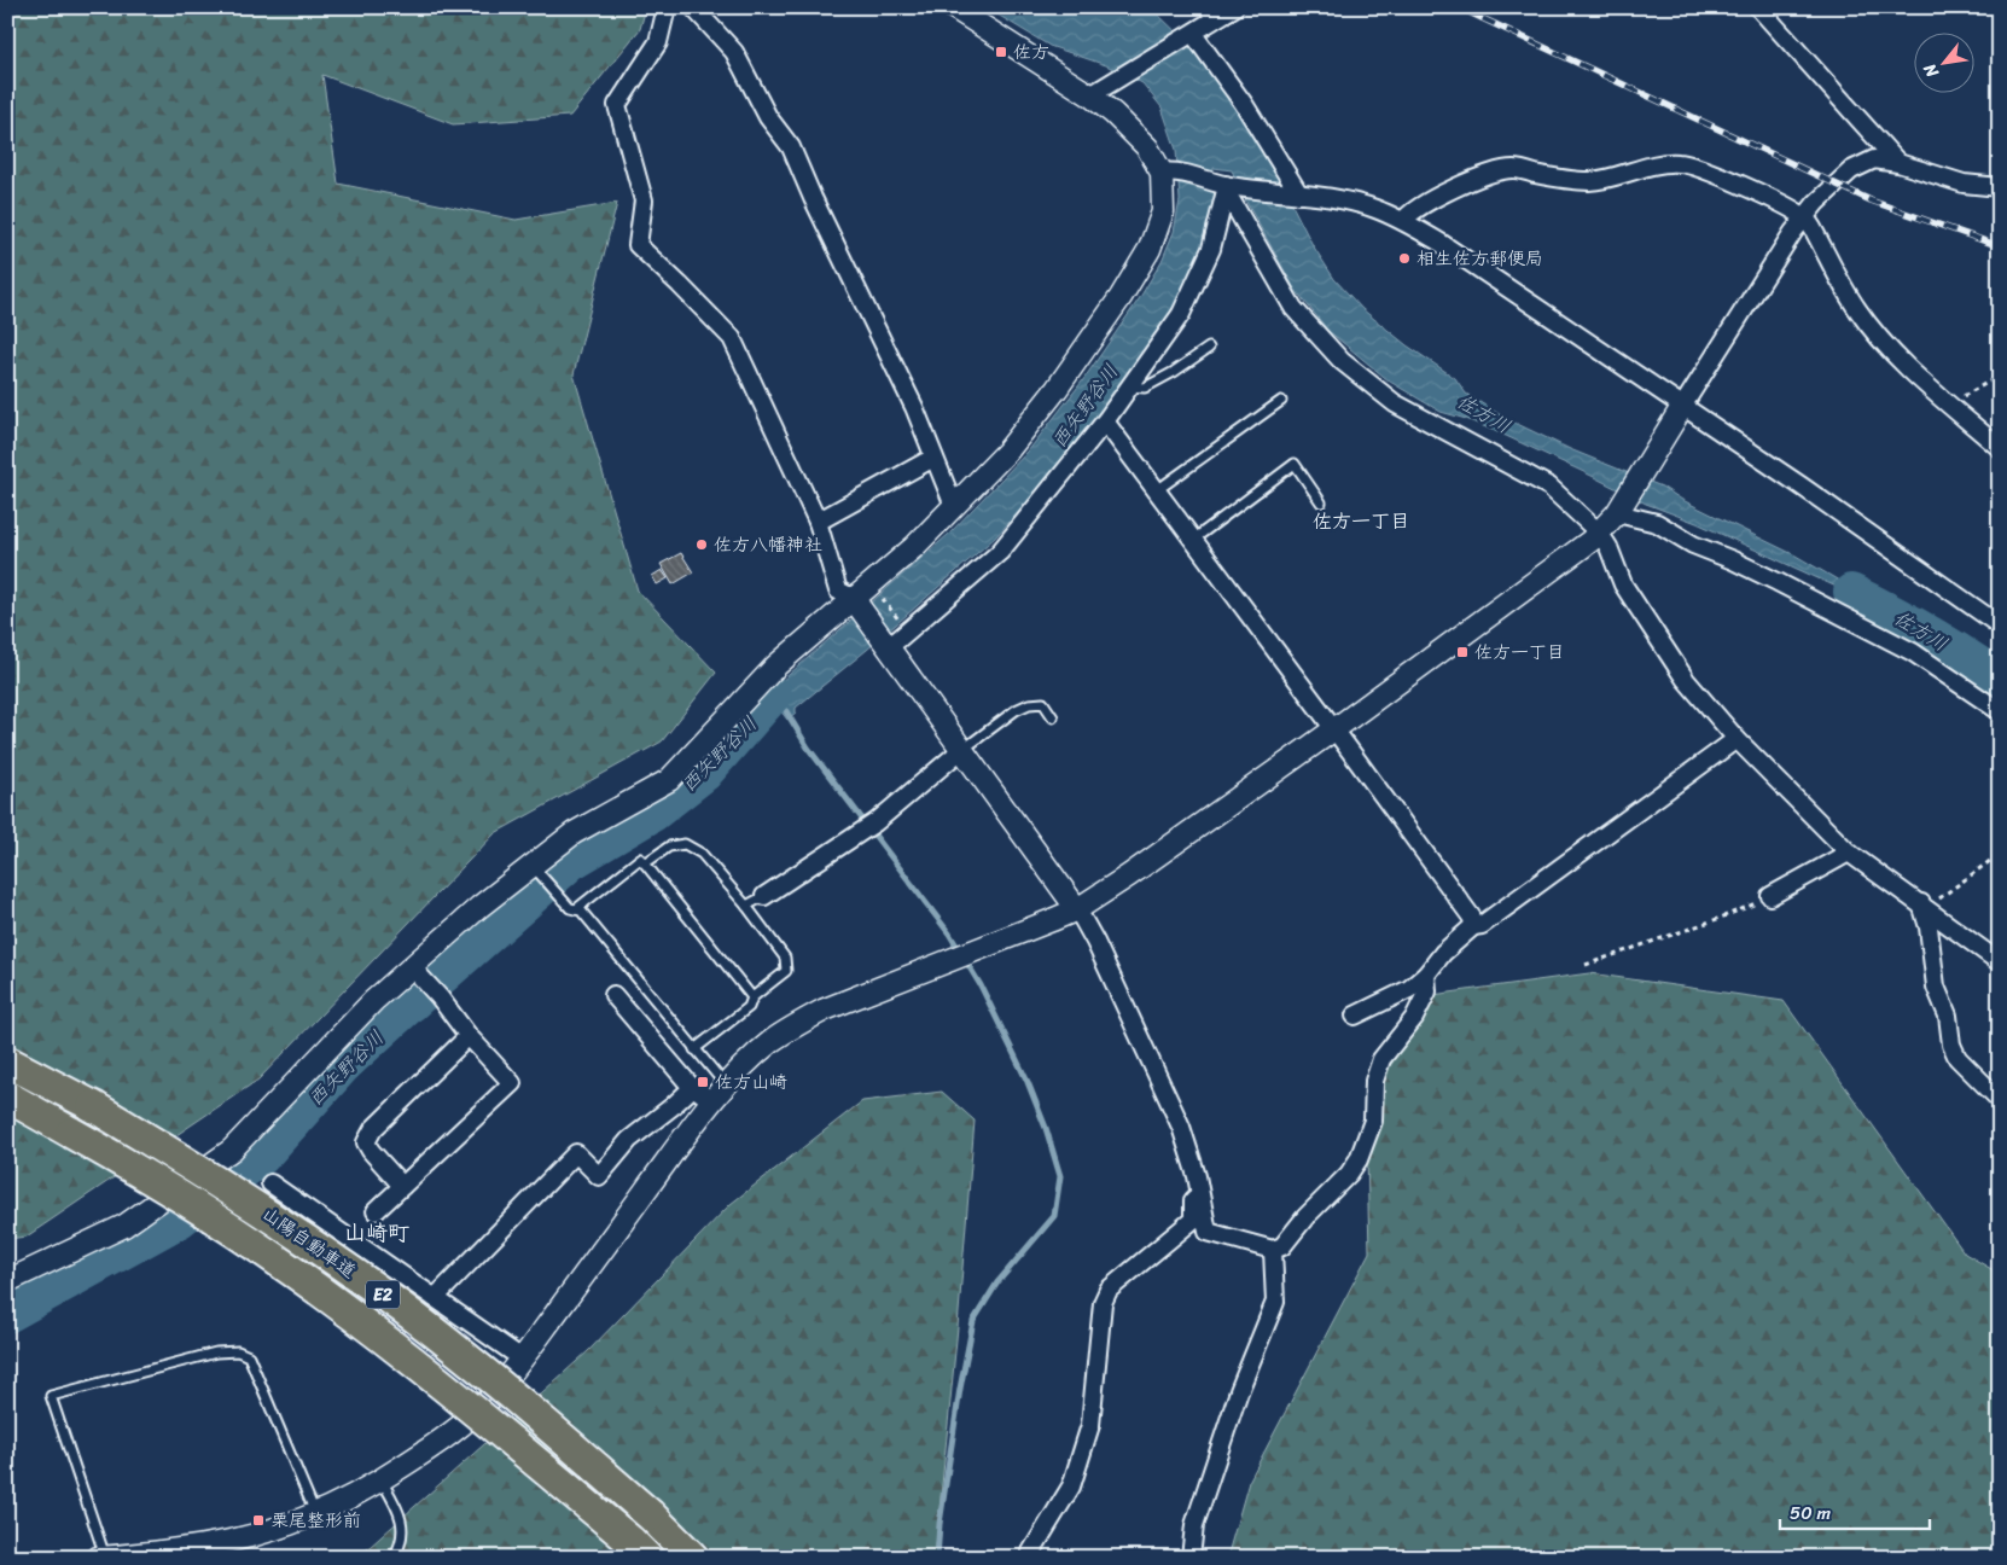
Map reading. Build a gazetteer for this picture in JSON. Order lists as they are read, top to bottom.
{
  "streets": {
    "highway": ["山陽自動車道", "E2"]
  },
  "districts": ["佐方一丁目", "山崎町"],
  "water": ["西矢野谷川", "佐方川"],
  "places": {
    "transit": [
      "佐方",
      "佐方一丁目",
      "佐方山崎",
      "栗尾整形前"
    ],
    "other": ["相生佐方郵便局", "佐方八幡神社"]
  },
  "scale_bar": "50 m",
  "north": "bottom left"
}
